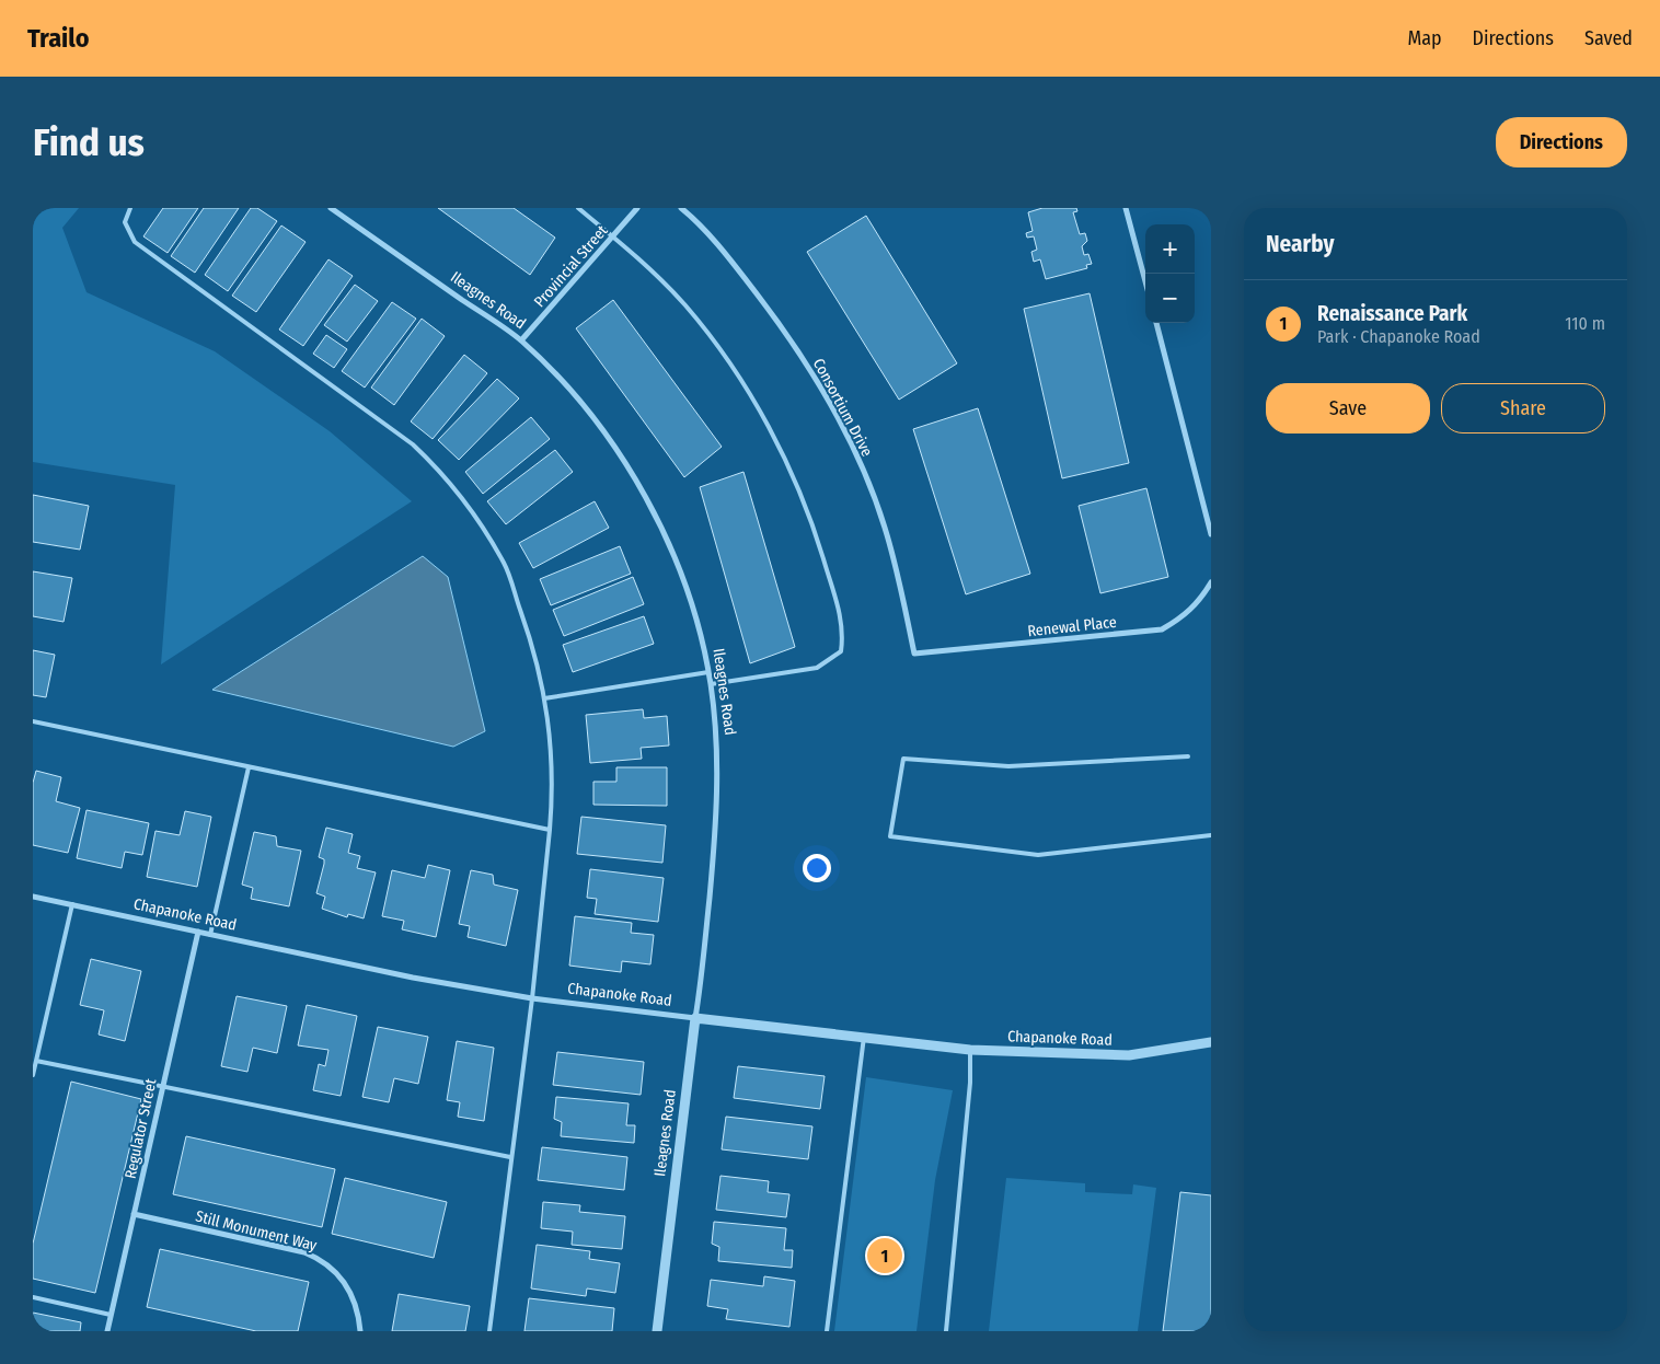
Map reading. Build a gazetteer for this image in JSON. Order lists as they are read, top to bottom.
{
  "streets": {
    "street": [
      "Provincial Street",
      "Ileagnes Road",
      "Consortium Drive",
      "Renewal Place",
      "Chapanoke Road",
      "Regulator Street",
      "Still Monument Way"
    ]
  },
  "crossings": [
    ["Provincial Street", "Ileagnes Road"],
    ["Ileagnes Road", "Chapanoke Road"],
    ["Consortium Drive", "Renewal Place"],
    ["Chapanoke Road", "Regulator Street"],
    ["Regulator Street", "Still Monument Way"]
  ],
  "page": {
    "header": "Trailo",
    "nav": ["Map", "Directions", "Saved"],
    "buttons": [
      "Directions",
      ["Save", "Share"]
    ],
    "title": "Find us",
    "heading": "Nearby",
    "map_buttons": ["+", "−"],
    "list": [
      {
        "mark": "1",
        "name": "Renaissance Park",
        "note": "Park · Chapanoke Road",
        "value": "110 m"
      }
    ],
    "pins": "1"
  }
}
